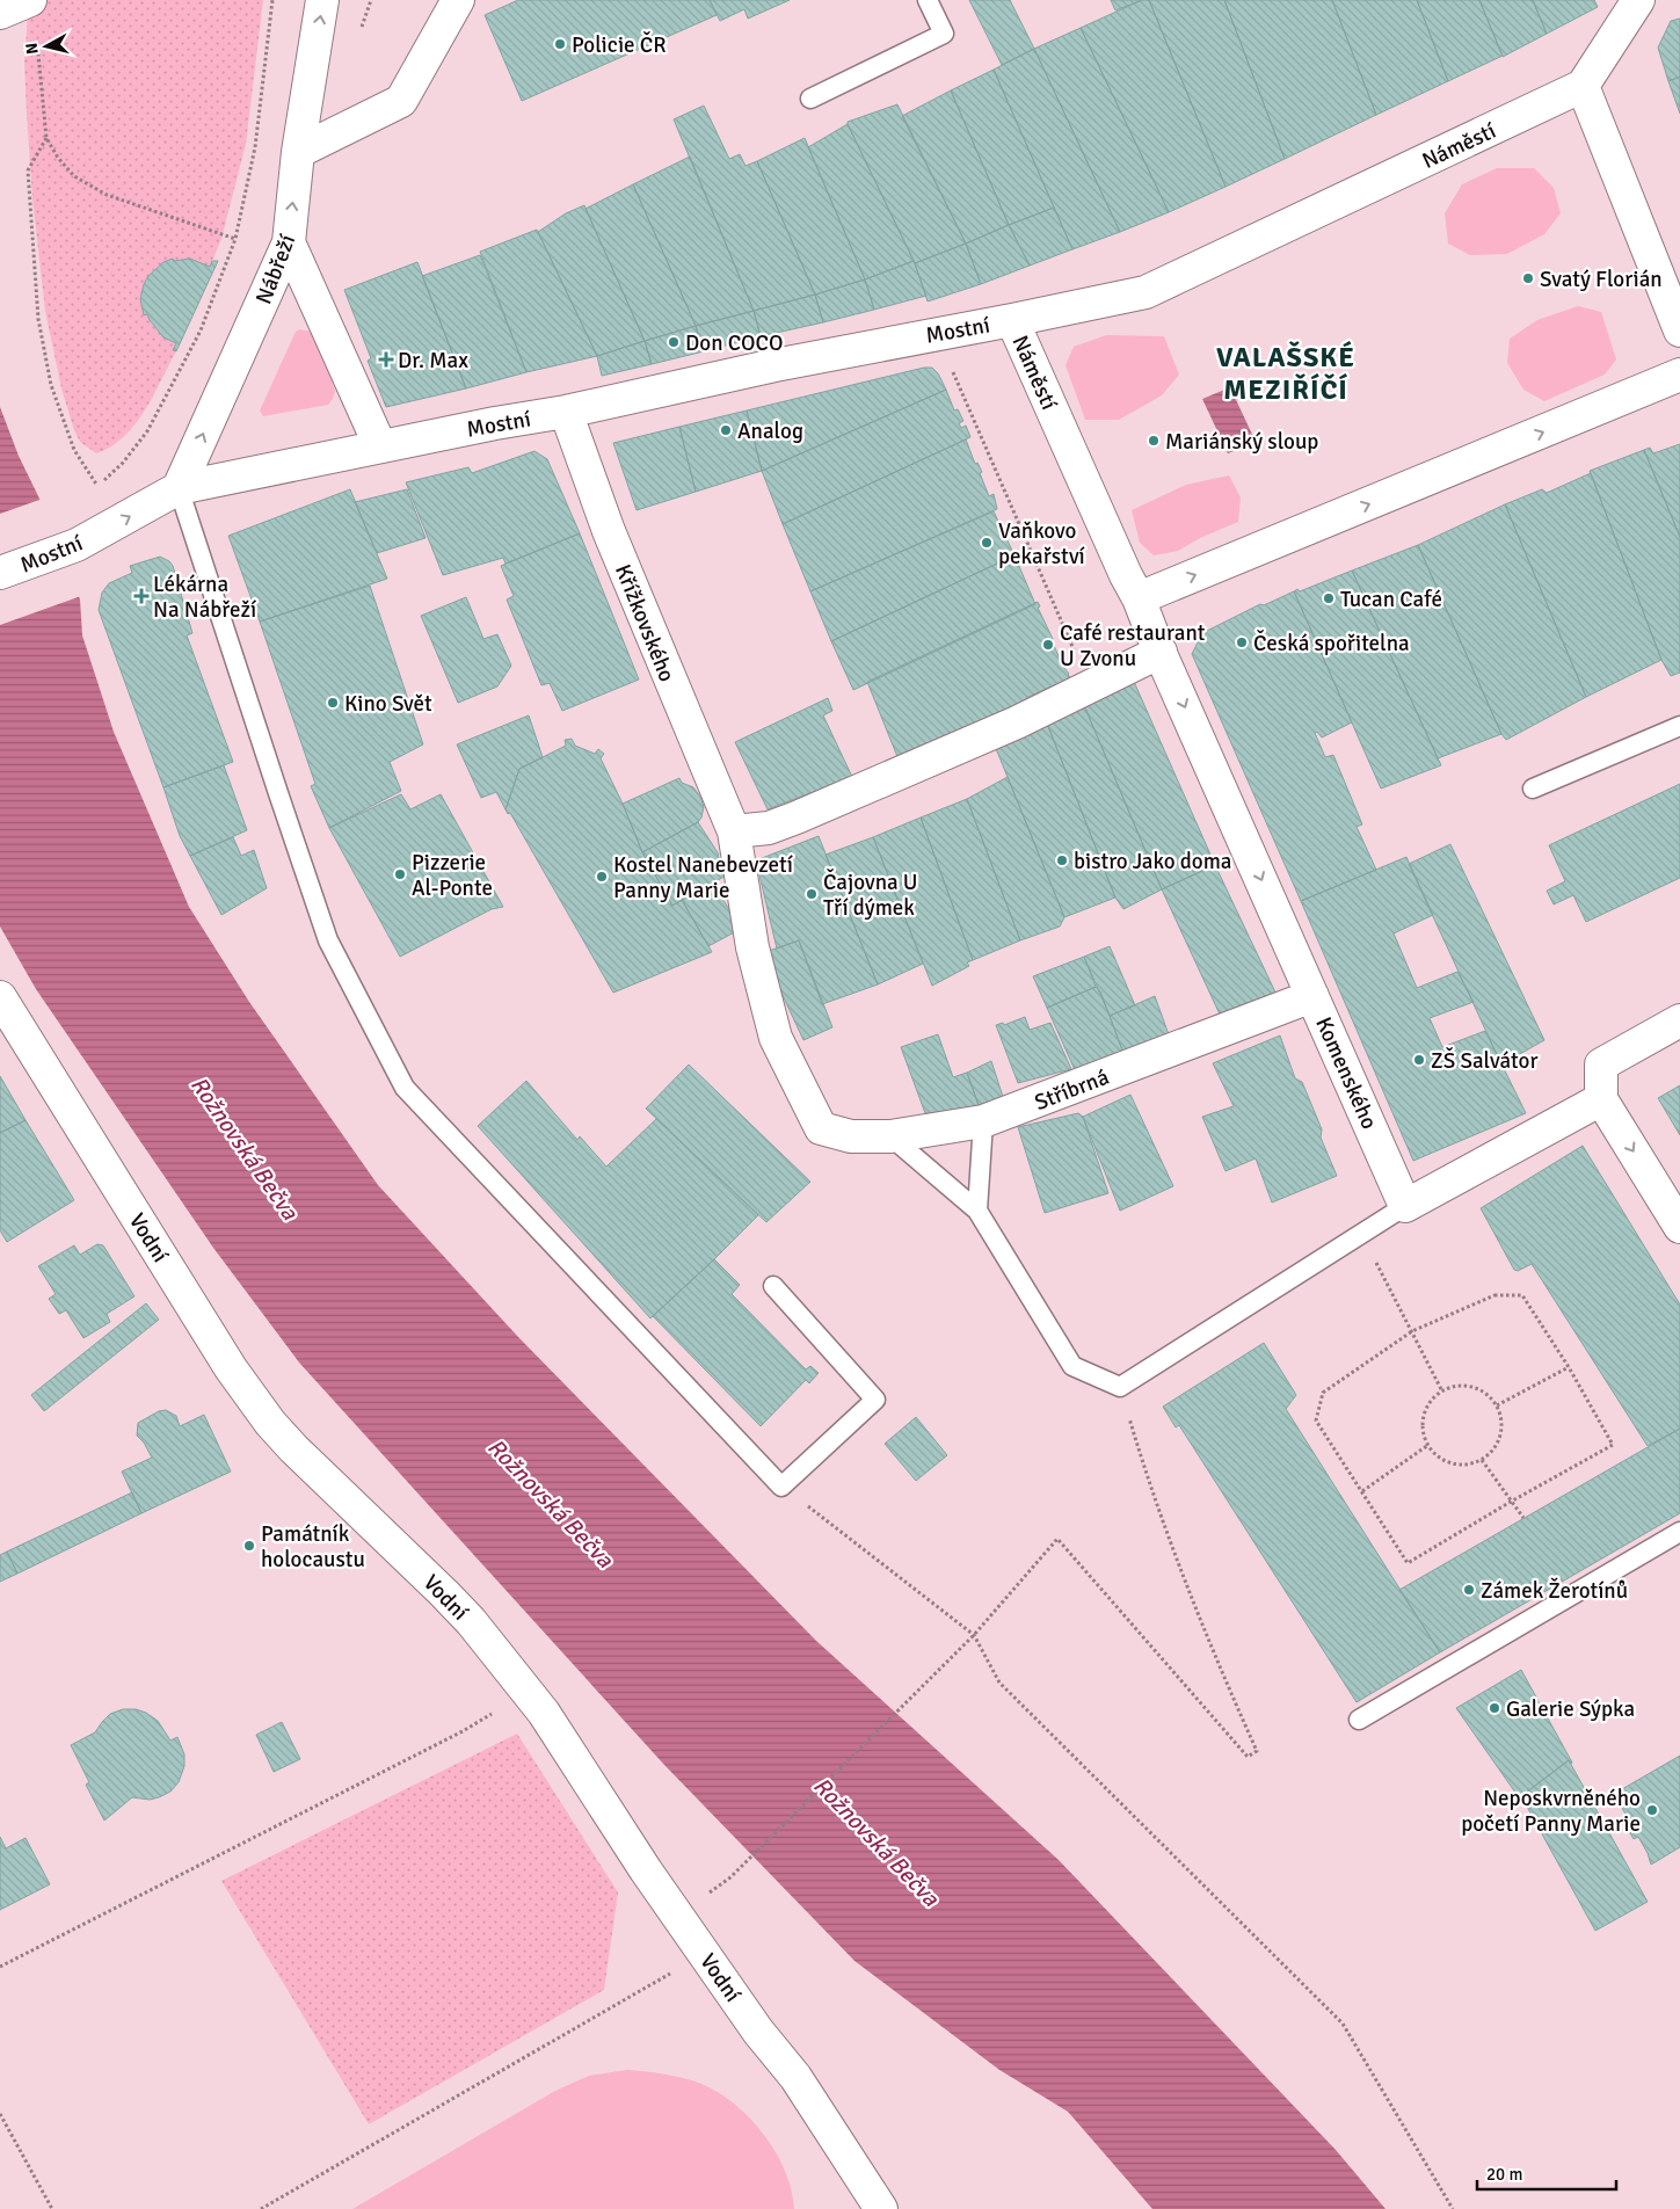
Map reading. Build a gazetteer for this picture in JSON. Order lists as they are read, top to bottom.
{
  "streets": {
    "street": [
      "Náměstí",
      "Nábřeží",
      "Mostní",
      "Křížkovského",
      "Komenského",
      "Stříbrná",
      "Vodní"
    ]
  },
  "crossings": [
    ["Náměstí", "Mostní"],
    ["Náměstí", "Komenského"],
    ["Nábřeží", "Mostní"],
    ["Mostní", "Křížkovského"],
    ["Křížkovského", "Stříbrná"],
    ["Komenského", "Stříbrná"]
  ],
  "one_way": ["Nábřeží", "Komenského"],
  "districts": ["VALAŠSKÉ MEZIŘÍČÍ"],
  "water": ["Rožnovská Bečva"],
  "places": {
    "other": [
      "Policie ČR",
      "Svatý Florián",
      "Don COCO",
      "Analog",
      "Mariánský sloup",
      "Vaňkovo pekařství",
      "Tucan Café",
      "Česká spořitelna",
      "Café restaurant U Zvonu",
      "Kino Svět",
      "bistro Jako doma",
      "Pizzerie Al-Ponte",
      "Kostel Nanebevzetí Panny Marie",
      "Čajovna U Tří dýmek",
      "ZŠ Salvátor",
      "Památník holocaustu",
      "Zámek Žerotínů",
      "Galerie Sýpka",
      "Neposkvrněného početí Panny Marie"
    ],
    "health": ["Dr. Max", "Lékárna Na Nábřeží"]
  },
  "scale_bar": "20 m",
  "north": "left"
}
